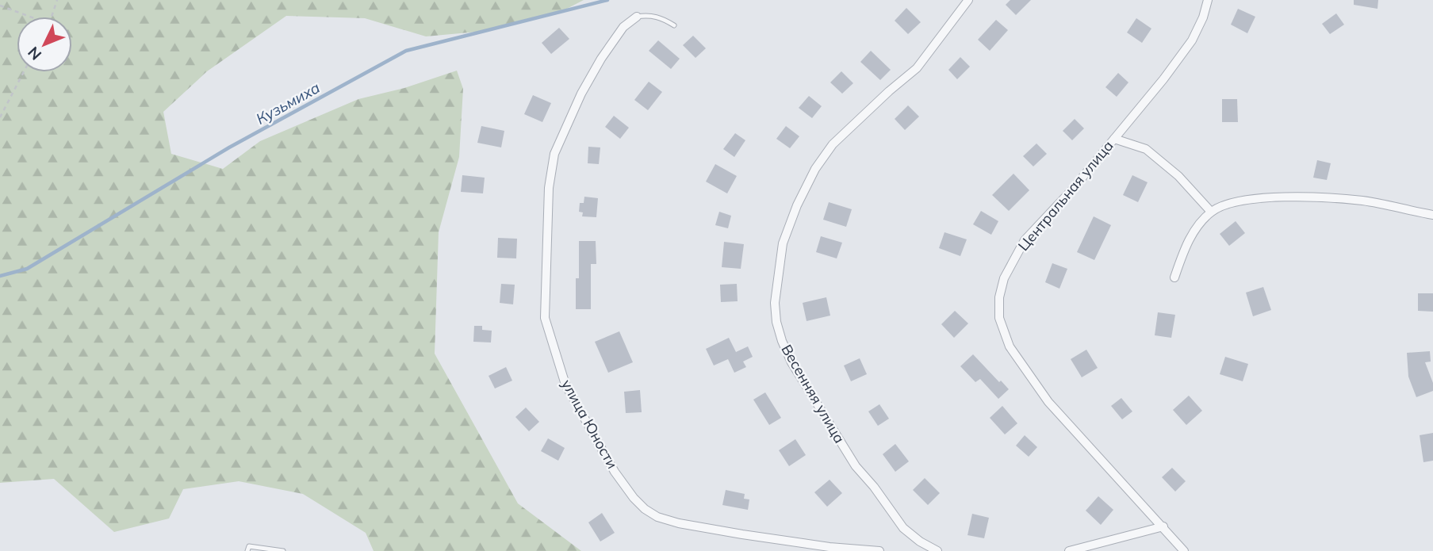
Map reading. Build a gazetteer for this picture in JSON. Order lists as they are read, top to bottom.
{
  "streets": {
    "street": ["Центральная улица", "Весенняя улица", "улица Юности"]
  },
  "water": ["Кузьмиха"],
  "north": "bottom left"
}
